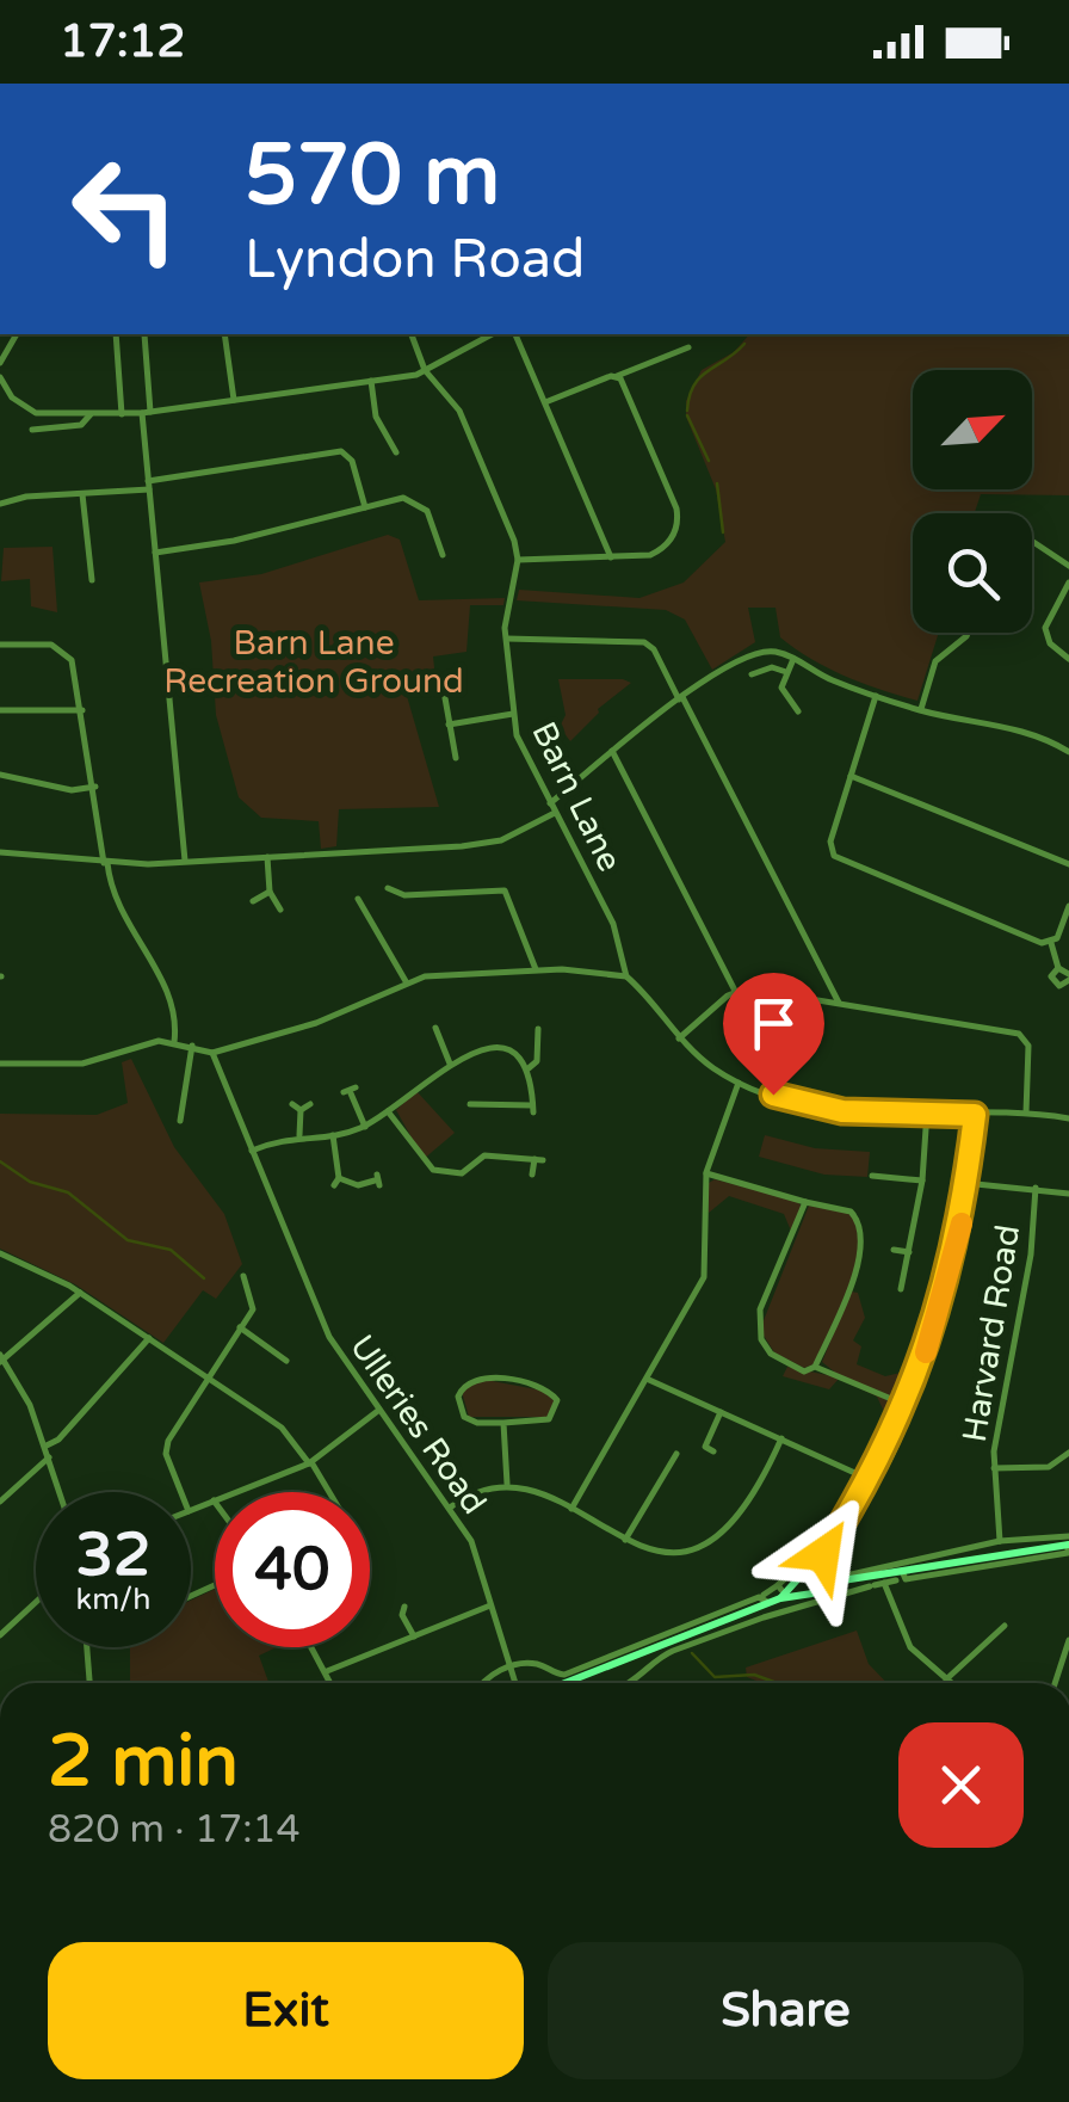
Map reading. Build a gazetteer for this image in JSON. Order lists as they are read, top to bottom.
{
  "streets": {
    "street": ["Barn Lane", "Harvard Road", "Ulleries Road"]
  },
  "parks": ["Barn Lane Recreation Ground"],
  "north": "top right",
  "page": {
    "status": "17:12",
    "turn": ["570 m", "Lyndon Road"],
    "speed": "32 km/h",
    "limit": "40",
    "heading": ["2 min", "820 m · 17:14"],
    "buttons": ["Exit", "Share"]
  }
}
